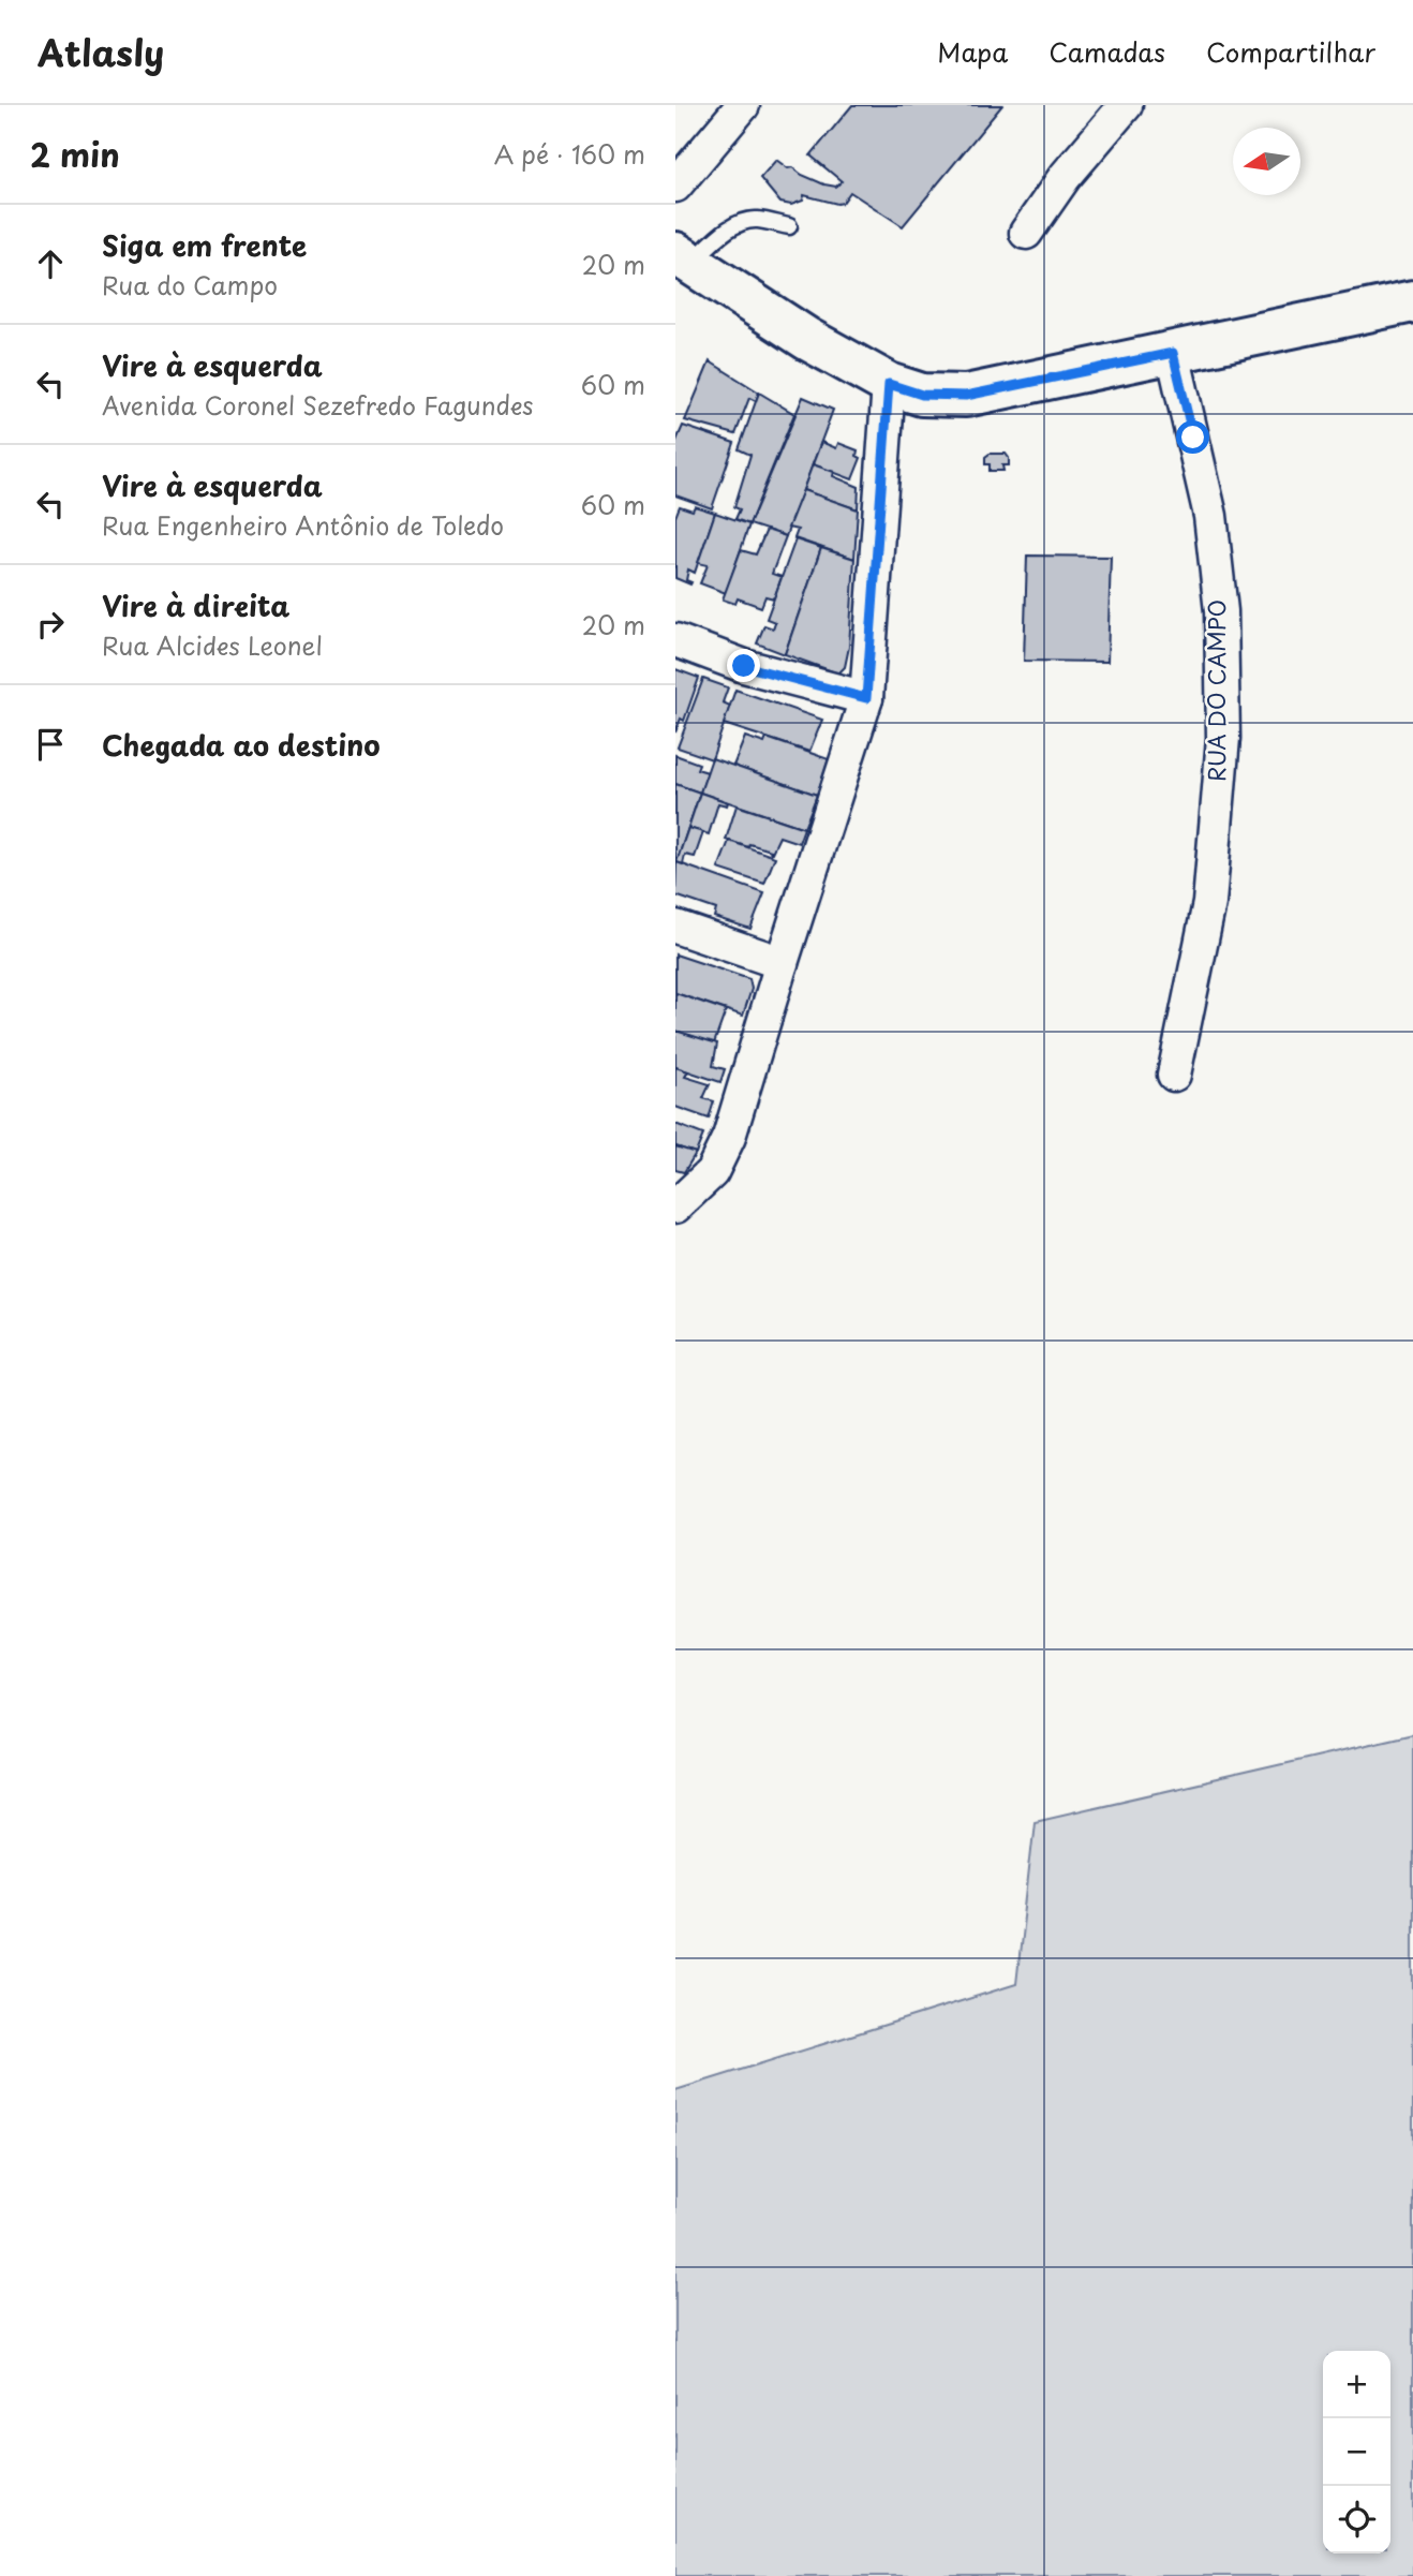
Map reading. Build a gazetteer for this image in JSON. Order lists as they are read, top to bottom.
{
  "streets": {
    "street": ["RUA DO CAMPO"]
  },
  "north": "left",
  "page": {
    "header": "Atlasly",
    "nav": ["Mapa", "Camadas", "Compartilhar"],
    "heading": ["2 min", "A pé · 160 m"],
    "list": [
      ["Siga em frente", "Rua do Campo", "20 m"],
      ["Vire à esquerda", "Avenida Coronel Sezefredo Fagundes", "60 m"],
      ["Vire à esquerda", "Rua Engenheiro Antônio de Toledo", "60 m"],
      ["Vire à direita", "Rua Alcides Leonel", "20 m"],
      "Chegada ao destino"
    ],
    "map_buttons": ["+", "−"]
  }
}
